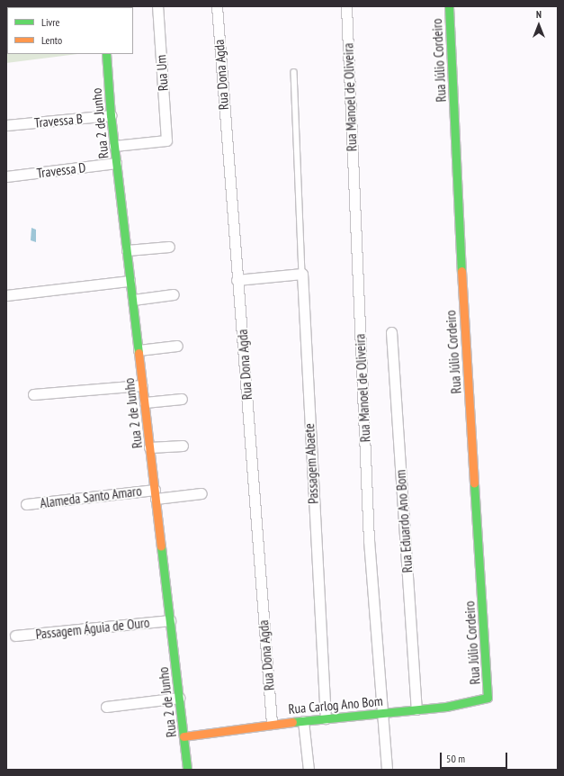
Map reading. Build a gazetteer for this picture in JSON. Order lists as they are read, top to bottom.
{
  "streets": {
    "main road": ["Rua Júlio Cordeiro", "Rua 2 de Junho", "Rua Carlog Ano Bom"],
    "street": [
      "Rua Um",
      "Rua Dona Agda",
      "Rua Manoel de Oliveira",
      "Travessa B",
      "Travessa D",
      "Passagem Abaete",
      "Alameda Santo Amaro",
      "Rua Eduardo Ano Bom",
      "Passagem Águia de Ouro"
    ]
  },
  "crossings": [
    ["Rua Júlio Cordeiro", "Rua Carlog Ano Bom"],
    ["Rua Um", "Rua 2 de Junho"],
    ["Rua Dona Agda", "Rua Carlog Ano Bom"],
    ["Rua Manoel de Oliveira", "Rua Carlog Ano Bom"],
    ["Travessa B", "Rua 2 de Junho"],
    ["Rua 2 de Junho", "Travessa D"],
    ["Rua 2 de Junho", "Alameda Santo Amaro"],
    ["Rua 2 de Junho", "Passagem Águia de Ouro"],
    ["Rua 2 de Junho", "Rua Carlog Ano Bom"],
    ["Passagem Abaete", "Rua Carlog Ano Bom"],
    ["Rua Eduardo Ano Bom", "Rua Carlog Ano Bom"]
  ],
  "legend": ["Livre", "Lento"],
  "scale_bar": "50 m",
  "north": "top"
}
